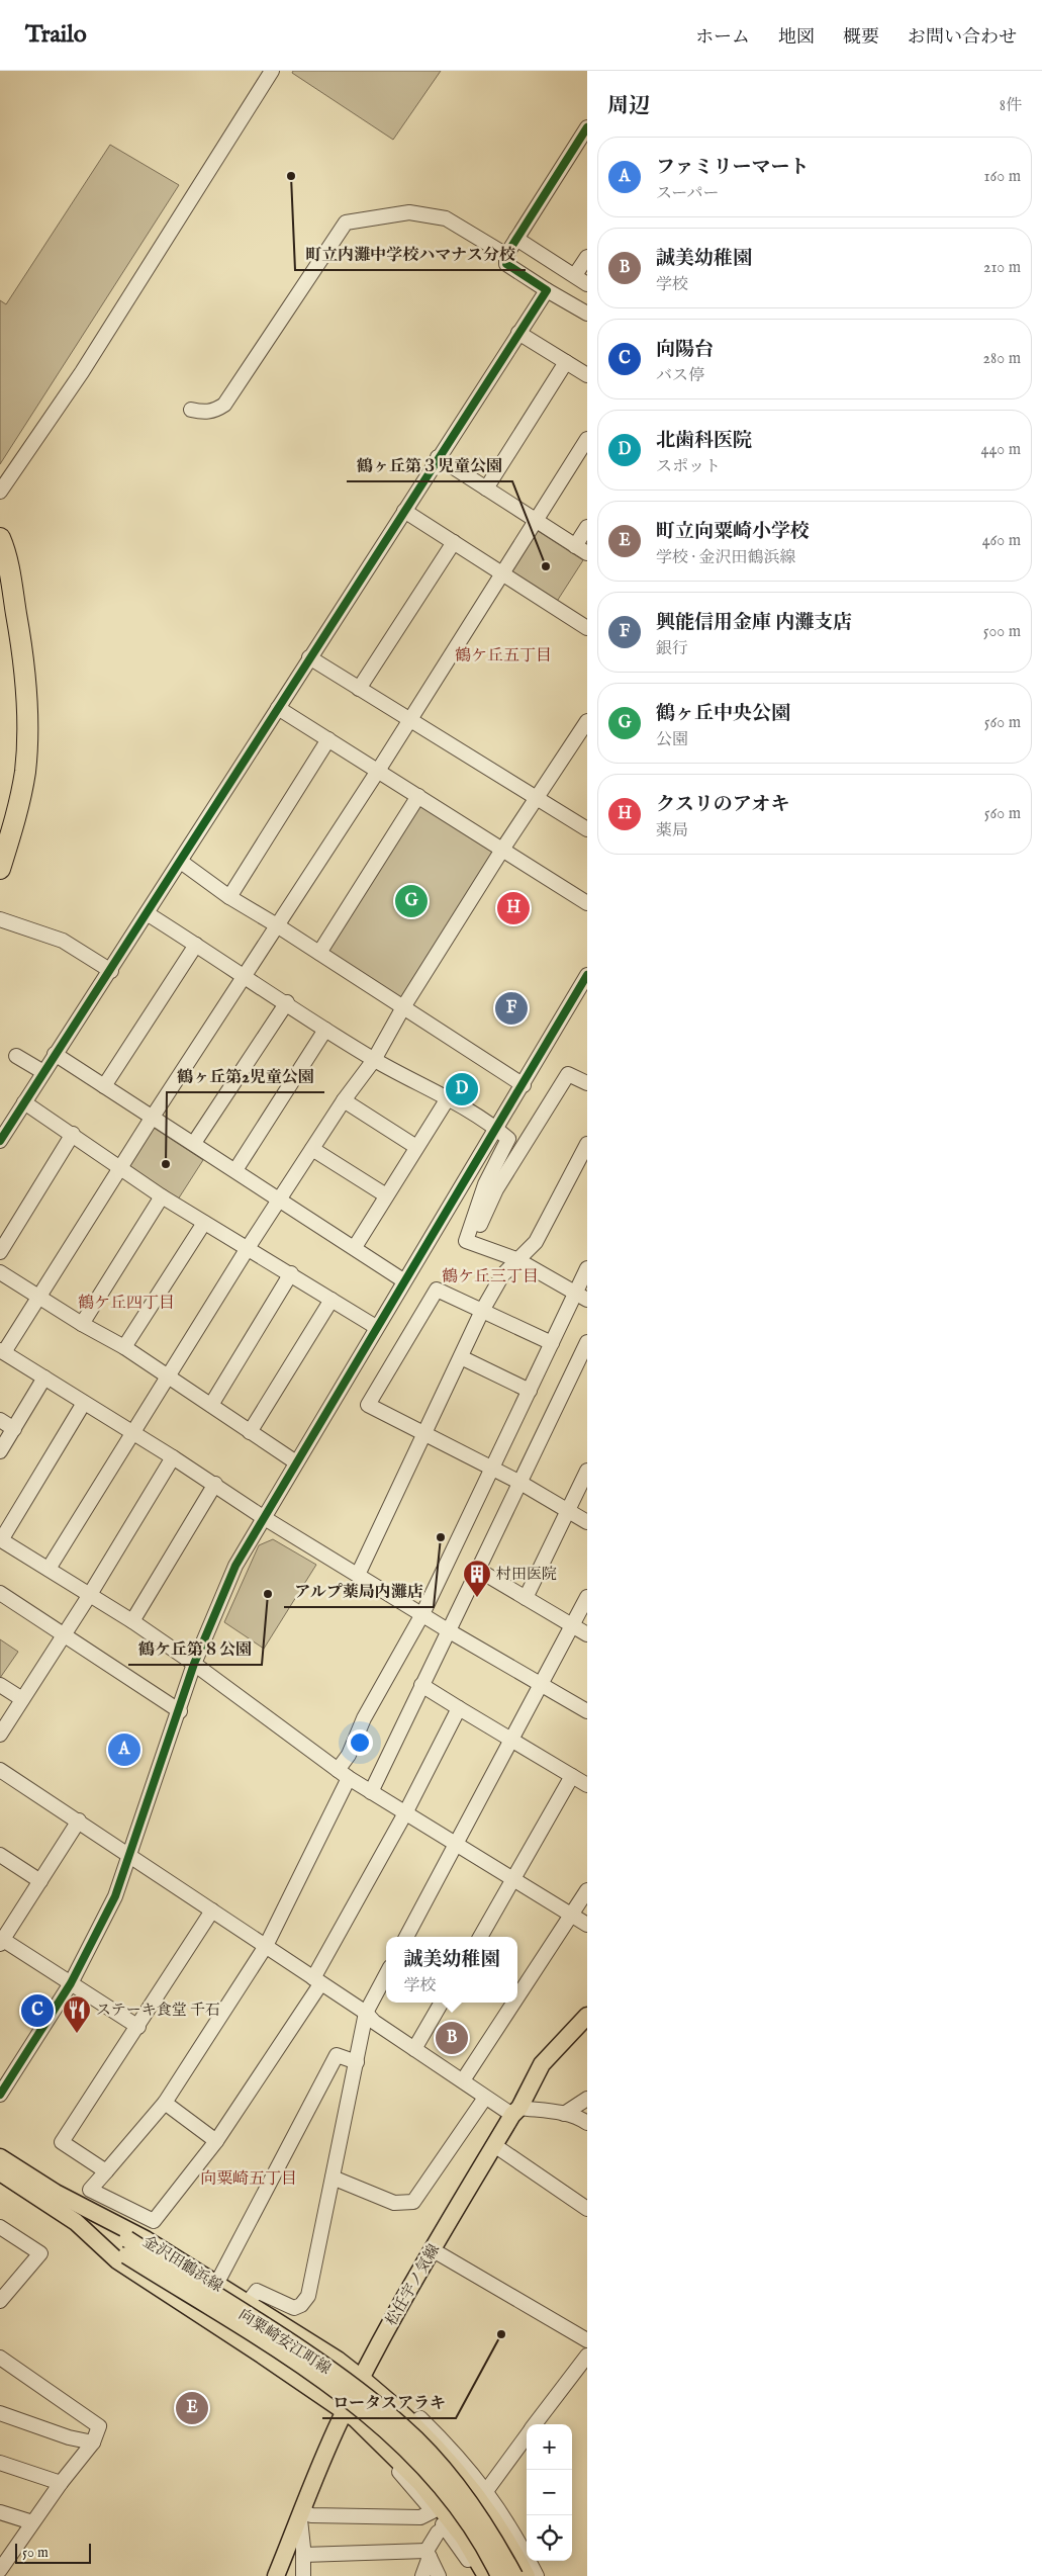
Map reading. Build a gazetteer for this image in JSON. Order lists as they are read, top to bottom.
{
  "streets": {
    "main road": ["金沢田鶴浜線", "松任宇ノ気線", "向粟崎安江町線"]
  },
  "crossings": [
    ["金沢田鶴浜線", "松任宇ノ気線"],
    ["金沢田鶴浜線", "向粟崎安江町線"]
  ],
  "districts": [
    "鶴ケ丘五丁目",
    "鶴ケ丘三丁目",
    "鶴ケ丘四丁目",
    "向粟崎五丁目"
  ],
  "places": {
    "other": [
      "町立内灘中学校ハマナス分校",
      "鶴ヶ丘第３児童公園",
      "鶴ヶ丘第2児童公園",
      "アルプ薬局内灘店",
      "鶴ケ丘第８公園",
      "ロータスアラキ"
    ],
    "building": ["村田医院"],
    "restaurant": ["ステーキ食堂 千石"]
  },
  "scale_bar": "50 m",
  "page": {
    "header": "Trailo",
    "nav": [
      "ホーム",
      "地図",
      "概要",
      "お問い合わせ"
    ],
    "heading": ["周辺", "8件"],
    "list": [
      {
        "mark": "A",
        "name": "ファミリーマート",
        "note": "スーパー",
        "value": "160 m"
      },
      {
        "mark": "B",
        "name": "誠美幼稚園",
        "note": "学校",
        "value": "210 m"
      },
      {
        "mark": "C",
        "name": "向陽台",
        "note": "バス停",
        "value": "280 m"
      },
      {
        "mark": "D",
        "name": "北歯科医院",
        "note": "スポット",
        "value": "440 m"
      },
      {
        "mark": "E",
        "name": "町立向粟崎小学校",
        "note": "学校 · 金沢田鶴浜線",
        "value": "460 m"
      },
      {
        "mark": "F",
        "name": "興能信用金庫 内灘支店",
        "note": "銀行",
        "value": "500 m"
      },
      {
        "mark": "G",
        "name": "鶴ヶ丘中央公園",
        "note": "公園",
        "value": "560 m"
      },
      {
        "mark": "H",
        "name": "クスリのアオキ",
        "note": "薬局",
        "value": "560 m"
      }
    ],
    "pins": [
      "G",
      "H",
      "F",
      "D",
      "A",
      "C",
      "B",
      "E"
    ],
    "popup": ["誠美幼稚園", "学校"],
    "map_buttons": ["+", "−"],
    "scale": "50 m"
  }
}
